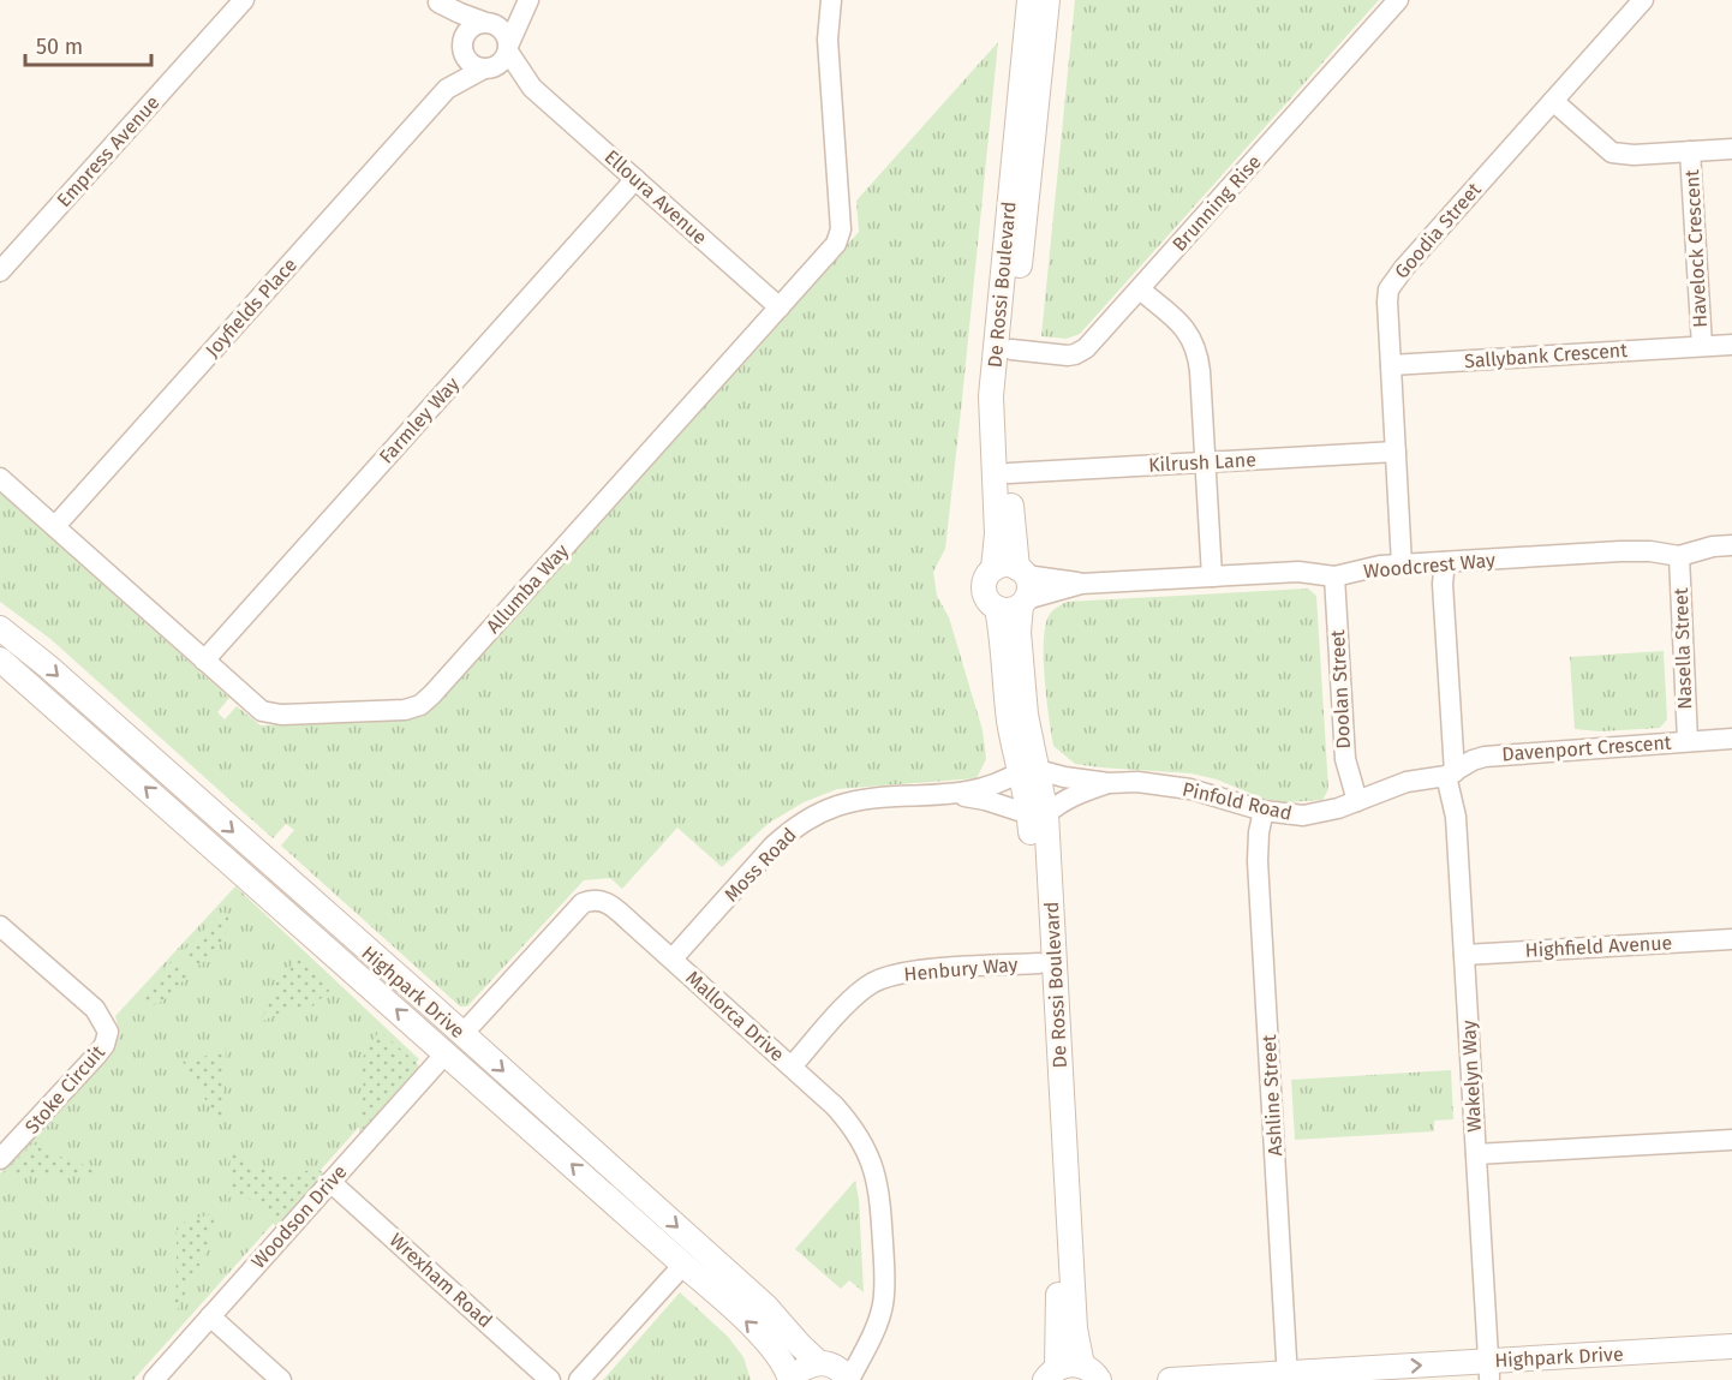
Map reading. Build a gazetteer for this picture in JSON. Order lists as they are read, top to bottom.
{
  "streets": {
    "street": [
      "Empress Avenue",
      "Elloura Avenue",
      "Brunning Rise",
      "Goodia Street",
      "Havelock Crescent",
      "De Rossi Boulevard",
      "Joyfields Place",
      "Sallybank Crescent",
      "Farmley Way",
      "Kilrush Lane",
      "Woodcrest Way",
      "Allumba Way",
      "Nasella Street",
      "Doolan Street",
      "Davenport Crescent",
      "Pinfold Road",
      "Moss Road",
      "Highfield Avenue",
      "Henbury Way",
      "Highpark Drive",
      "Mallorca Drive",
      "Wakelyn Way",
      "Stoke Circuit",
      "Ashline Street",
      "Woodson Drive",
      "Wrexham Road"
    ]
  },
  "crossings": [
    ["Elloura Avenue", "Joyfields Place"],
    ["Elloura Avenue", "Farmley Way"],
    ["Elloura Avenue", "Allumba Way"],
    ["Brunning Rise", "De Rossi Boulevard"],
    ["Goodia Street", "Sallybank Crescent"],
    ["Goodia Street", "Kilrush Lane"],
    ["Goodia Street", "Woodcrest Way"],
    ["Havelock Crescent", "Sallybank Crescent"],
    ["De Rossi Boulevard", "Kilrush Lane"],
    ["De Rossi Boulevard", "Woodcrest Way"],
    ["De Rossi Boulevard", "Pinfold Road"],
    ["De Rossi Boulevard", "Moss Road"],
    ["De Rossi Boulevard", "Henbury Way"],
    ["Joyfields Place", "Allumba Way"],
    ["Farmley Way", "Allumba Way"],
    ["Woodcrest Way", "Nasella Street"],
    ["Woodcrest Way", "Doolan Street"],
    ["Woodcrest Way", "Wakelyn Way"],
    ["Nasella Street", "Davenport Crescent"],
    ["Doolan Street", "Pinfold Road"],
    ["Davenport Crescent", "Pinfold Road"],
    ["Davenport Crescent", "Wakelyn Way"],
    ["Pinfold Road", "Moss Road"],
    ["Pinfold Road", "Wakelyn Way"],
    ["Pinfold Road", "Ashline Street"],
    ["Moss Road", "Mallorca Drive"],
    ["Highfield Avenue", "Wakelyn Way"],
    ["Henbury Way", "Mallorca Drive"],
    ["Highpark Drive", "Mallorca Drive"],
    ["Highpark Drive", "Wakelyn Way"],
    ["Highpark Drive", "Ashline Street"],
    ["Highpark Drive", "Woodson Drive"],
    ["Woodson Drive", "Wrexham Road"]
  ],
  "scale_bar": "50 m"
}
